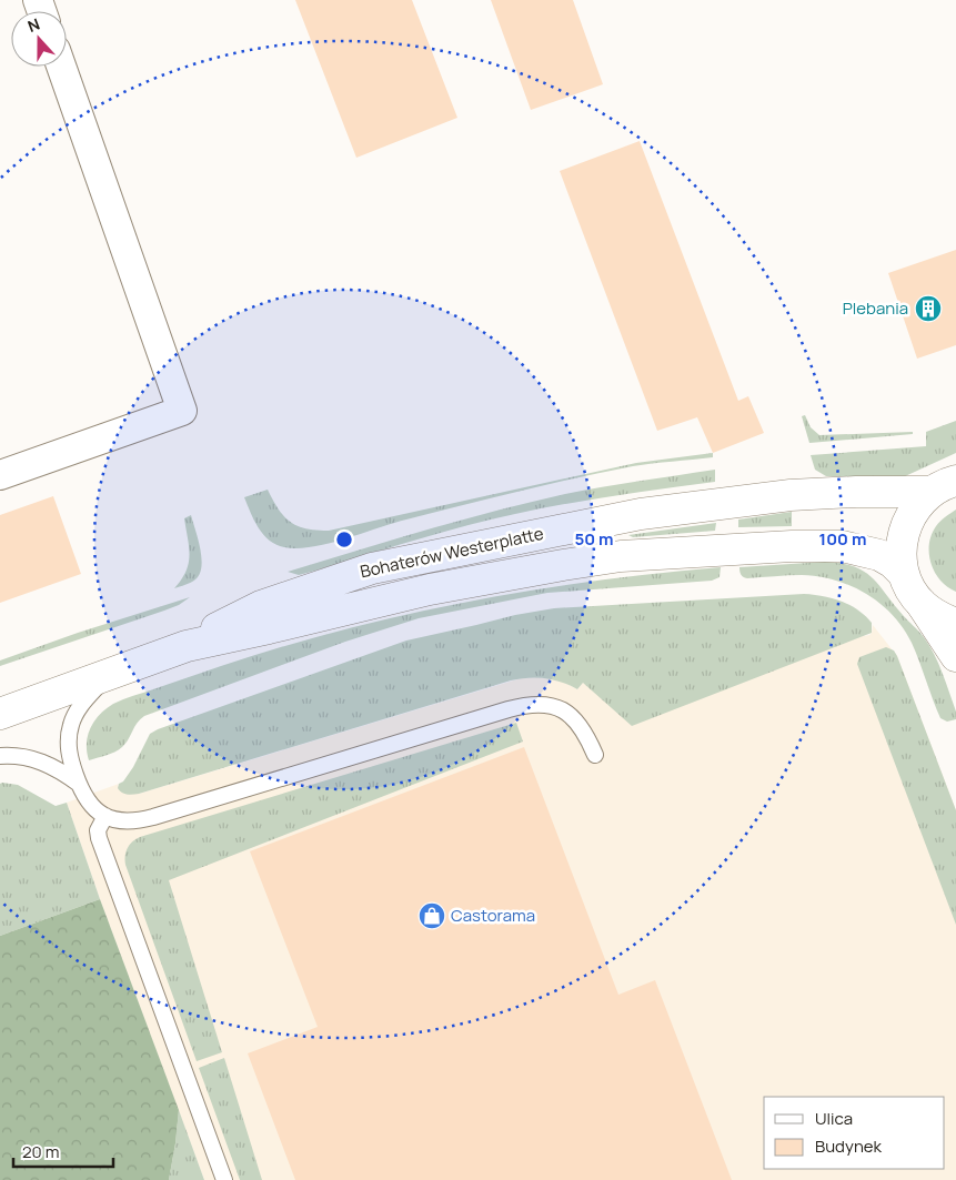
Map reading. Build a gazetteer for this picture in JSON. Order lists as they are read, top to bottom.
{
  "streets": {
    "main road": ["Bohaterów Westerplatte"]
  },
  "places": {
    "building": ["Plebania"],
    "shop": ["Castorama"]
  },
  "legend": ["Ulica", "Budynek"],
  "scale_bar": "20 m",
  "north": "top",
  "rings": ["50 m", "100 m"]
}
